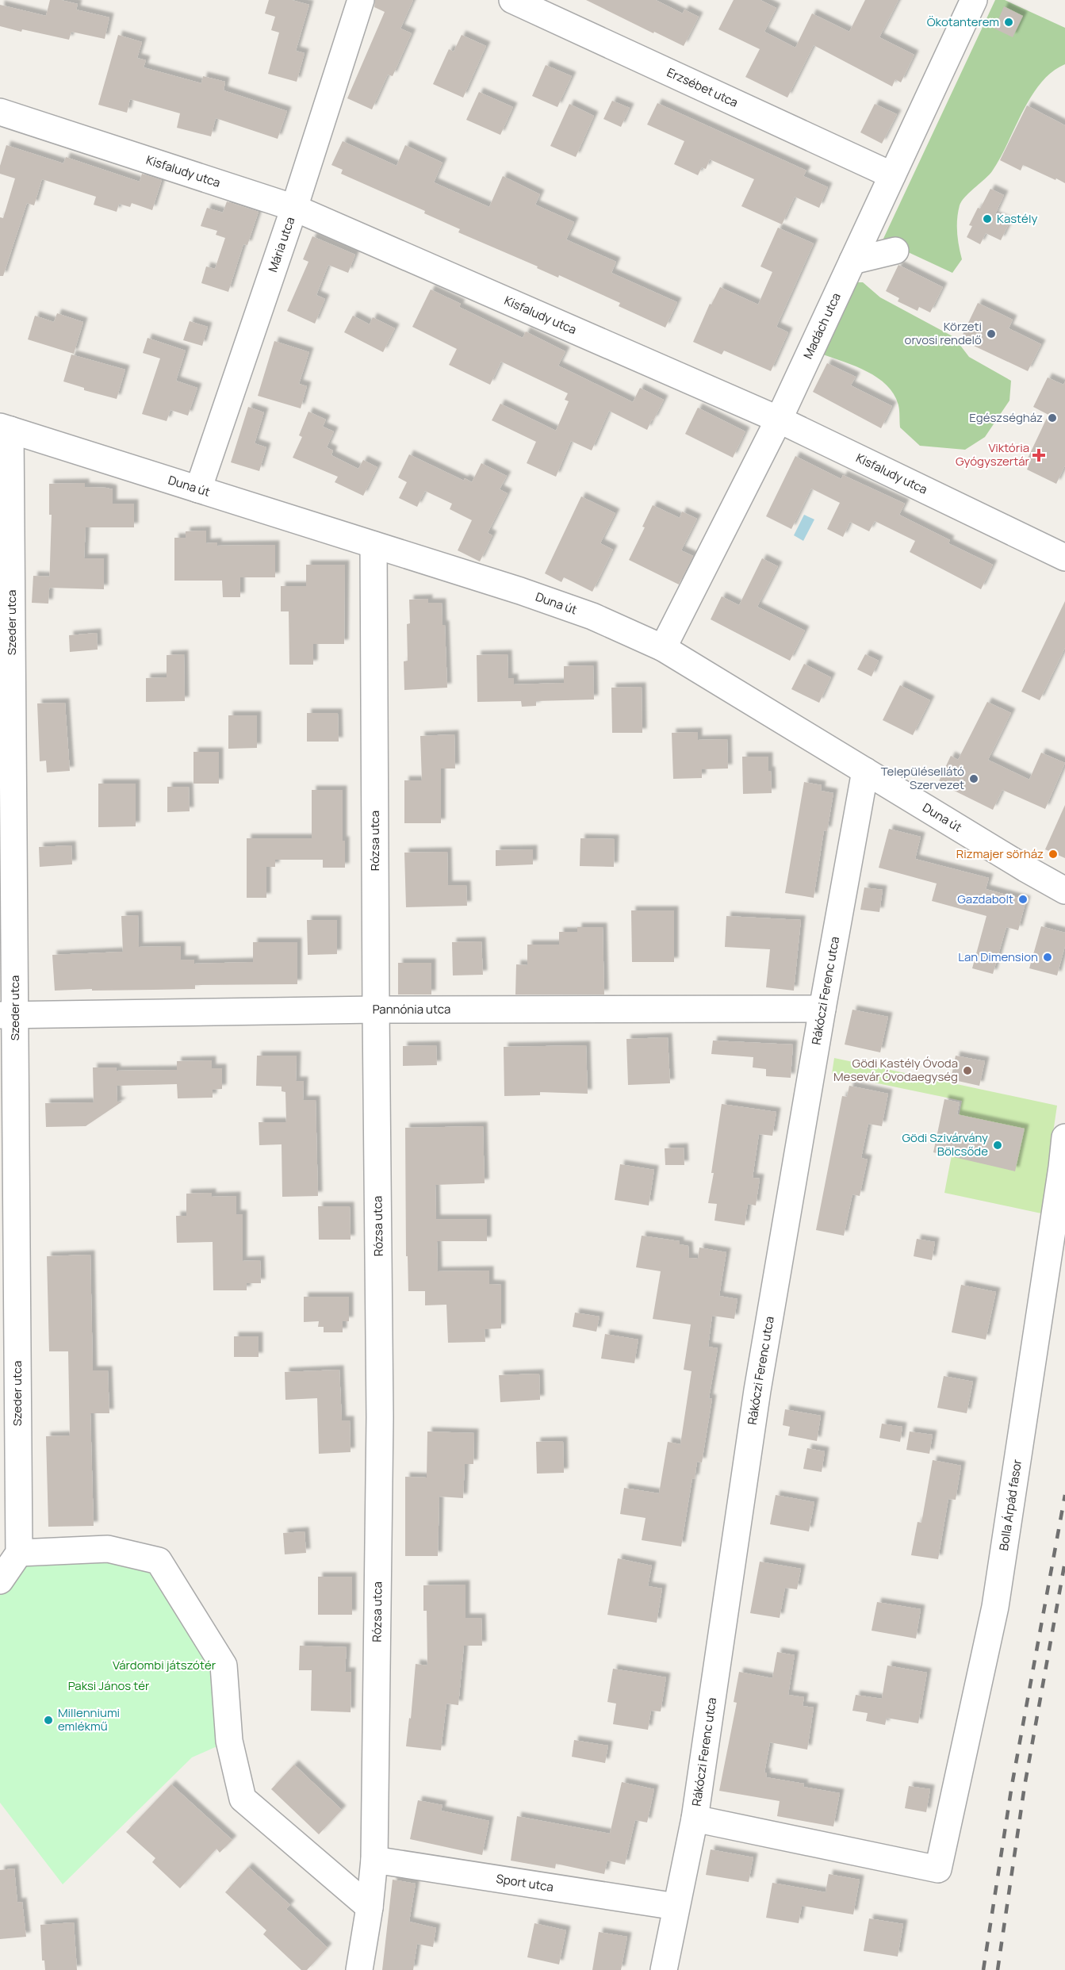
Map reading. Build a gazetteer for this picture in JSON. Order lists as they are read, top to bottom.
{
  "streets": {
    "street": [
      "Erzsébet utca",
      "Kisfaludy utca",
      "Mária utca",
      "Madách utca",
      "Duna út",
      "Szeder utca",
      "Rózsa utca",
      "Rákóczi Ferenc utca",
      "Pannónia utca",
      "Bolla Árpád fasor",
      "Sport utca"
    ]
  },
  "crossings": [
    ["Erzsébet utca", "Madách utca"],
    ["Kisfaludy utca", "Mária utca"],
    ["Kisfaludy utca", "Madách utca"],
    ["Mária utca", "Duna út"],
    ["Madách utca", "Duna út"],
    ["Duna út", "Szeder utca"],
    ["Duna út", "Rózsa utca"],
    ["Duna út", "Rákóczi Ferenc utca"],
    ["Szeder utca", "Pannónia utca"],
    ["Rózsa utca", "Pannónia utca"],
    ["Rózsa utca", "Sport utca"],
    ["Rákóczi Ferenc utca", "Pannónia utca"],
    ["Rákóczi Ferenc utca", "Bolla Árpád fasor"],
    ["Rákóczi Ferenc utca", "Sport utca"]
  ],
  "parks": ["Várdombi játszótér", "Paksi János tér"],
  "places": {
    "other": [
      "Ökotanterem",
      "Kastély",
      "Körzeti orvosi rendelő",
      "Egészségház",
      "Településellátó Szervezet",
      "Rizmajer sörház",
      "Gazdabolt",
      "Lan Dimension",
      "Gödi Kastély Óvoda Mesevár Óvodaegység",
      "Gödi Szivárvány Bölcsőde",
      "Millenniumi emlékmű"
    ],
    "health": ["Viktória Gyógyszertár"]
  }
}
